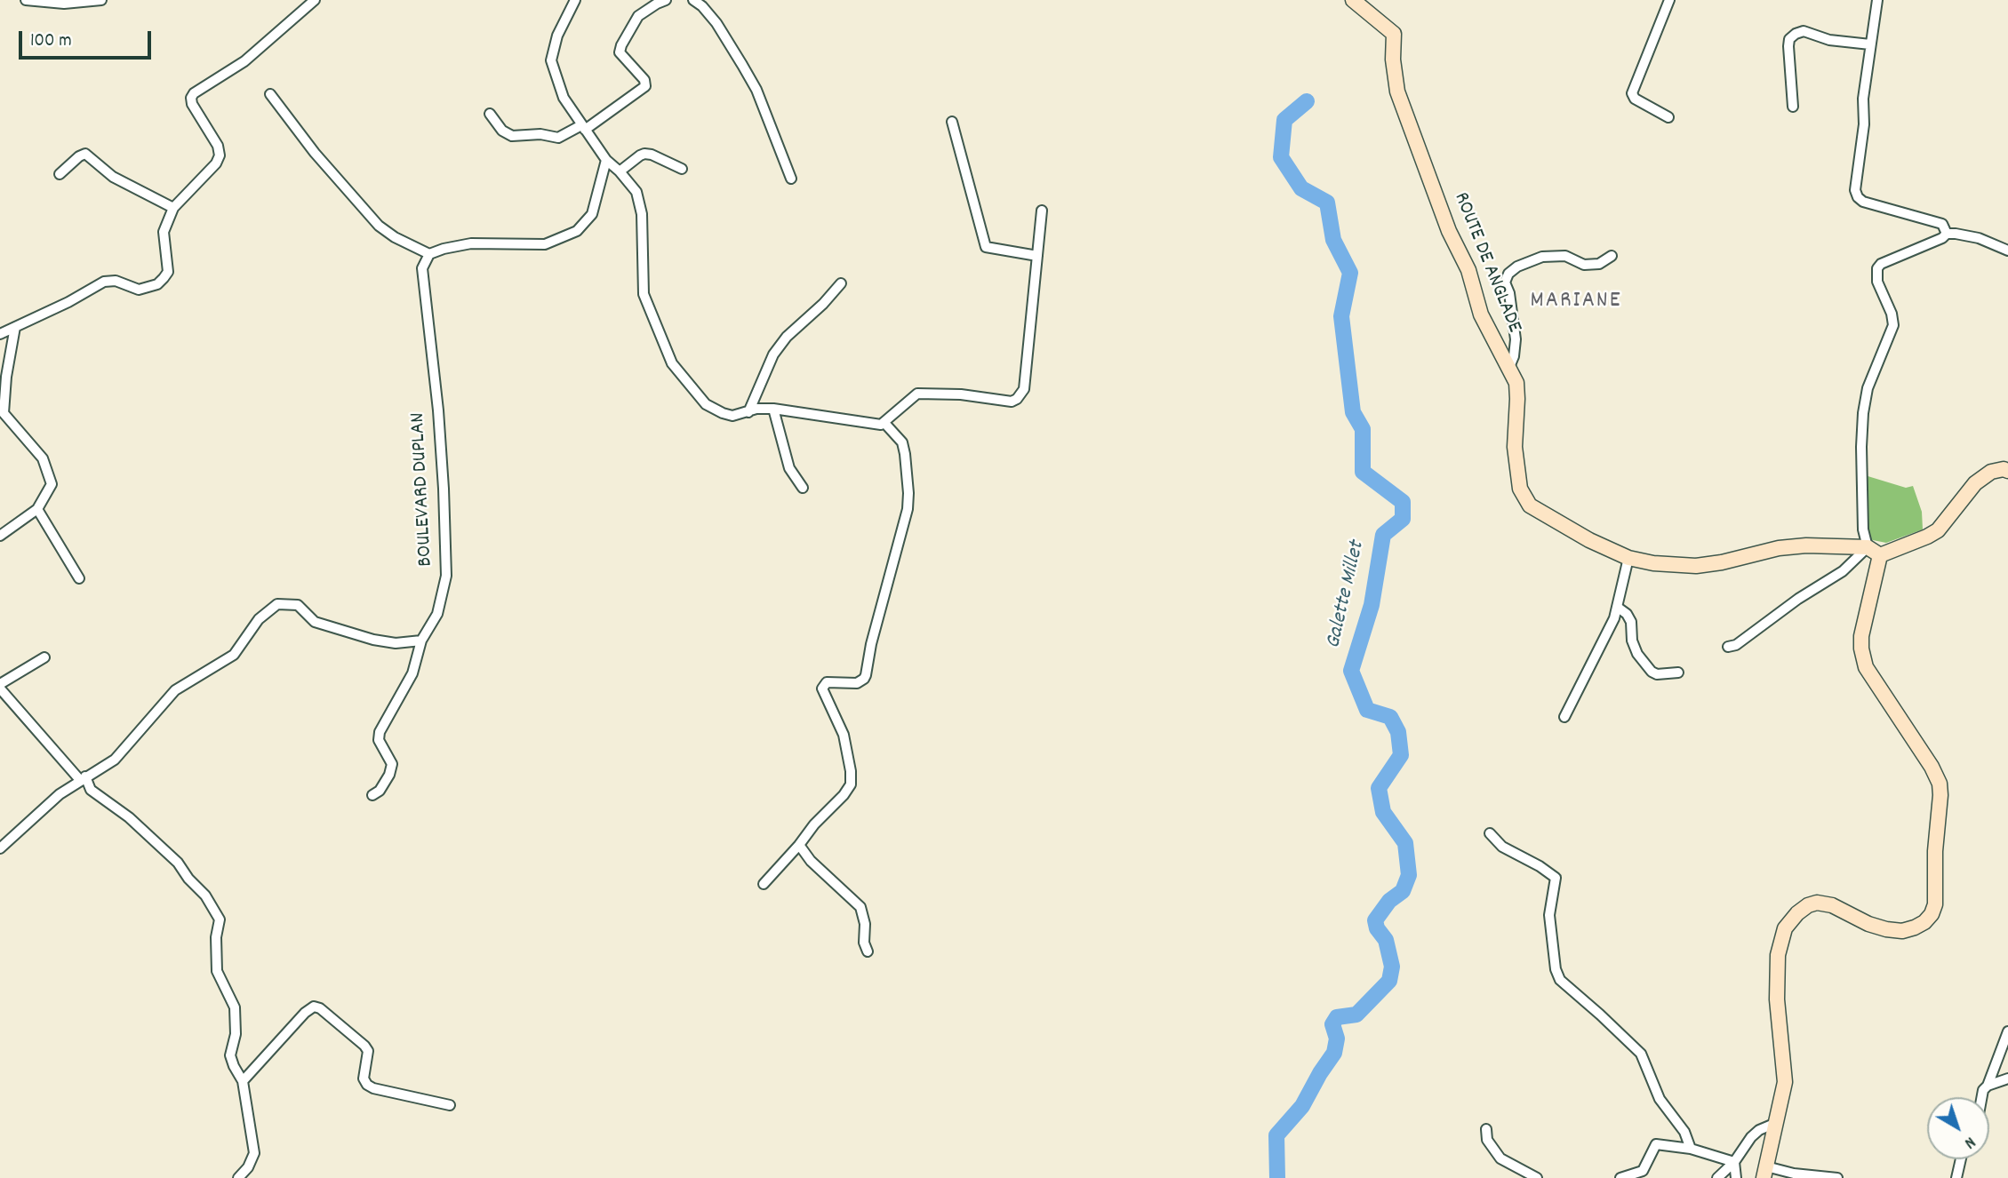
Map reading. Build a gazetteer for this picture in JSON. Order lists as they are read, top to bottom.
{
  "streets": {
    "street": ["ROUTE DE ANGLADE", "BOULEVARD DUPLAN"]
  },
  "districts": ["MARIANE"],
  "water": ["Galette Millet"],
  "scale_bar": "100 m",
  "north": "bottom right"
}
